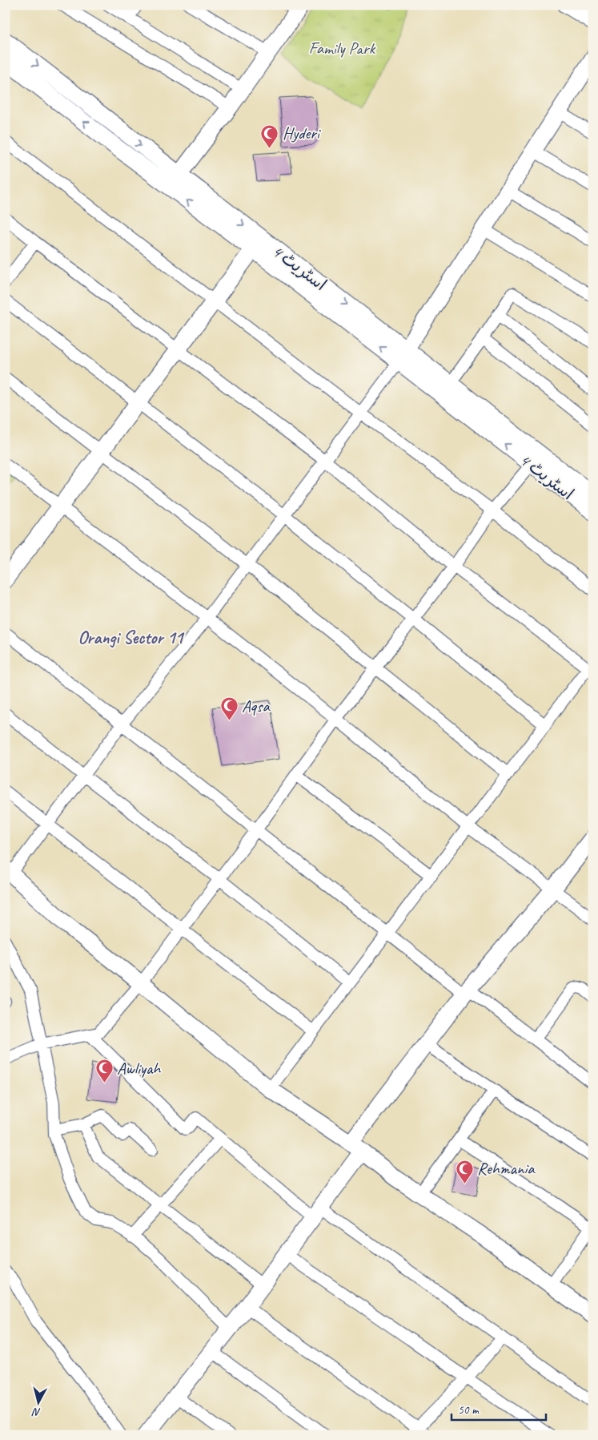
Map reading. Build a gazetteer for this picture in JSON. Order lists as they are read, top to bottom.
{
  "streets": {
    "street": ["اسٹریٹ 4"]
  },
  "districts": ["Orangi Sector 11"],
  "parks": ["Family Park"],
  "places": {
    "mosque": [
      "Hyderi",
      "Aqsa",
      "Awliyah",
      "Rehmania"
    ]
  },
  "scale_bar": "50 m",
  "north": "bottom"
}
